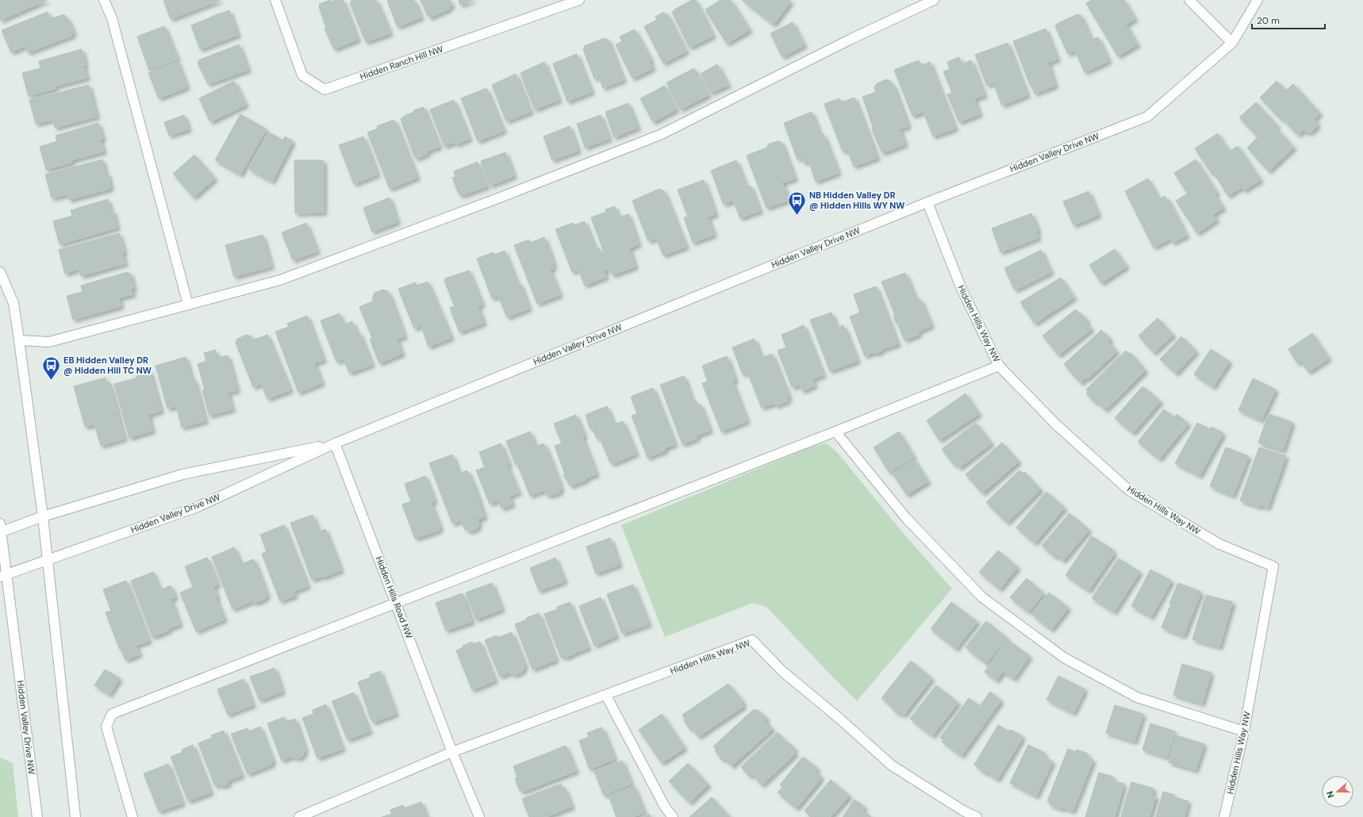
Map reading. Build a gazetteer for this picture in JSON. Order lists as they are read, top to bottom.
{
  "streets": {
    "street": [
      "Hidden Ranch Hill NW",
      "Hidden Valley Drive NW",
      "Hidden Hills Way NW",
      "Hidden Hills Road NW"
    ]
  },
  "crossings": [
    ["Hidden Valley Drive NW", "Hidden Hills Way NW"],
    ["Hidden Valley Drive NW", "Hidden Hills Road NW"],
    ["Hidden Hills Way NW", "Hidden Hills Road NW"]
  ],
  "places": {
    "bus stop": ["NB Hidden Valley DR @ Hidden Hills WY NW", "EB Hidden Valley DR @ Hidden Hill TC NW"]
  },
  "scale_bar": "20 m",
  "north": "left"
}
